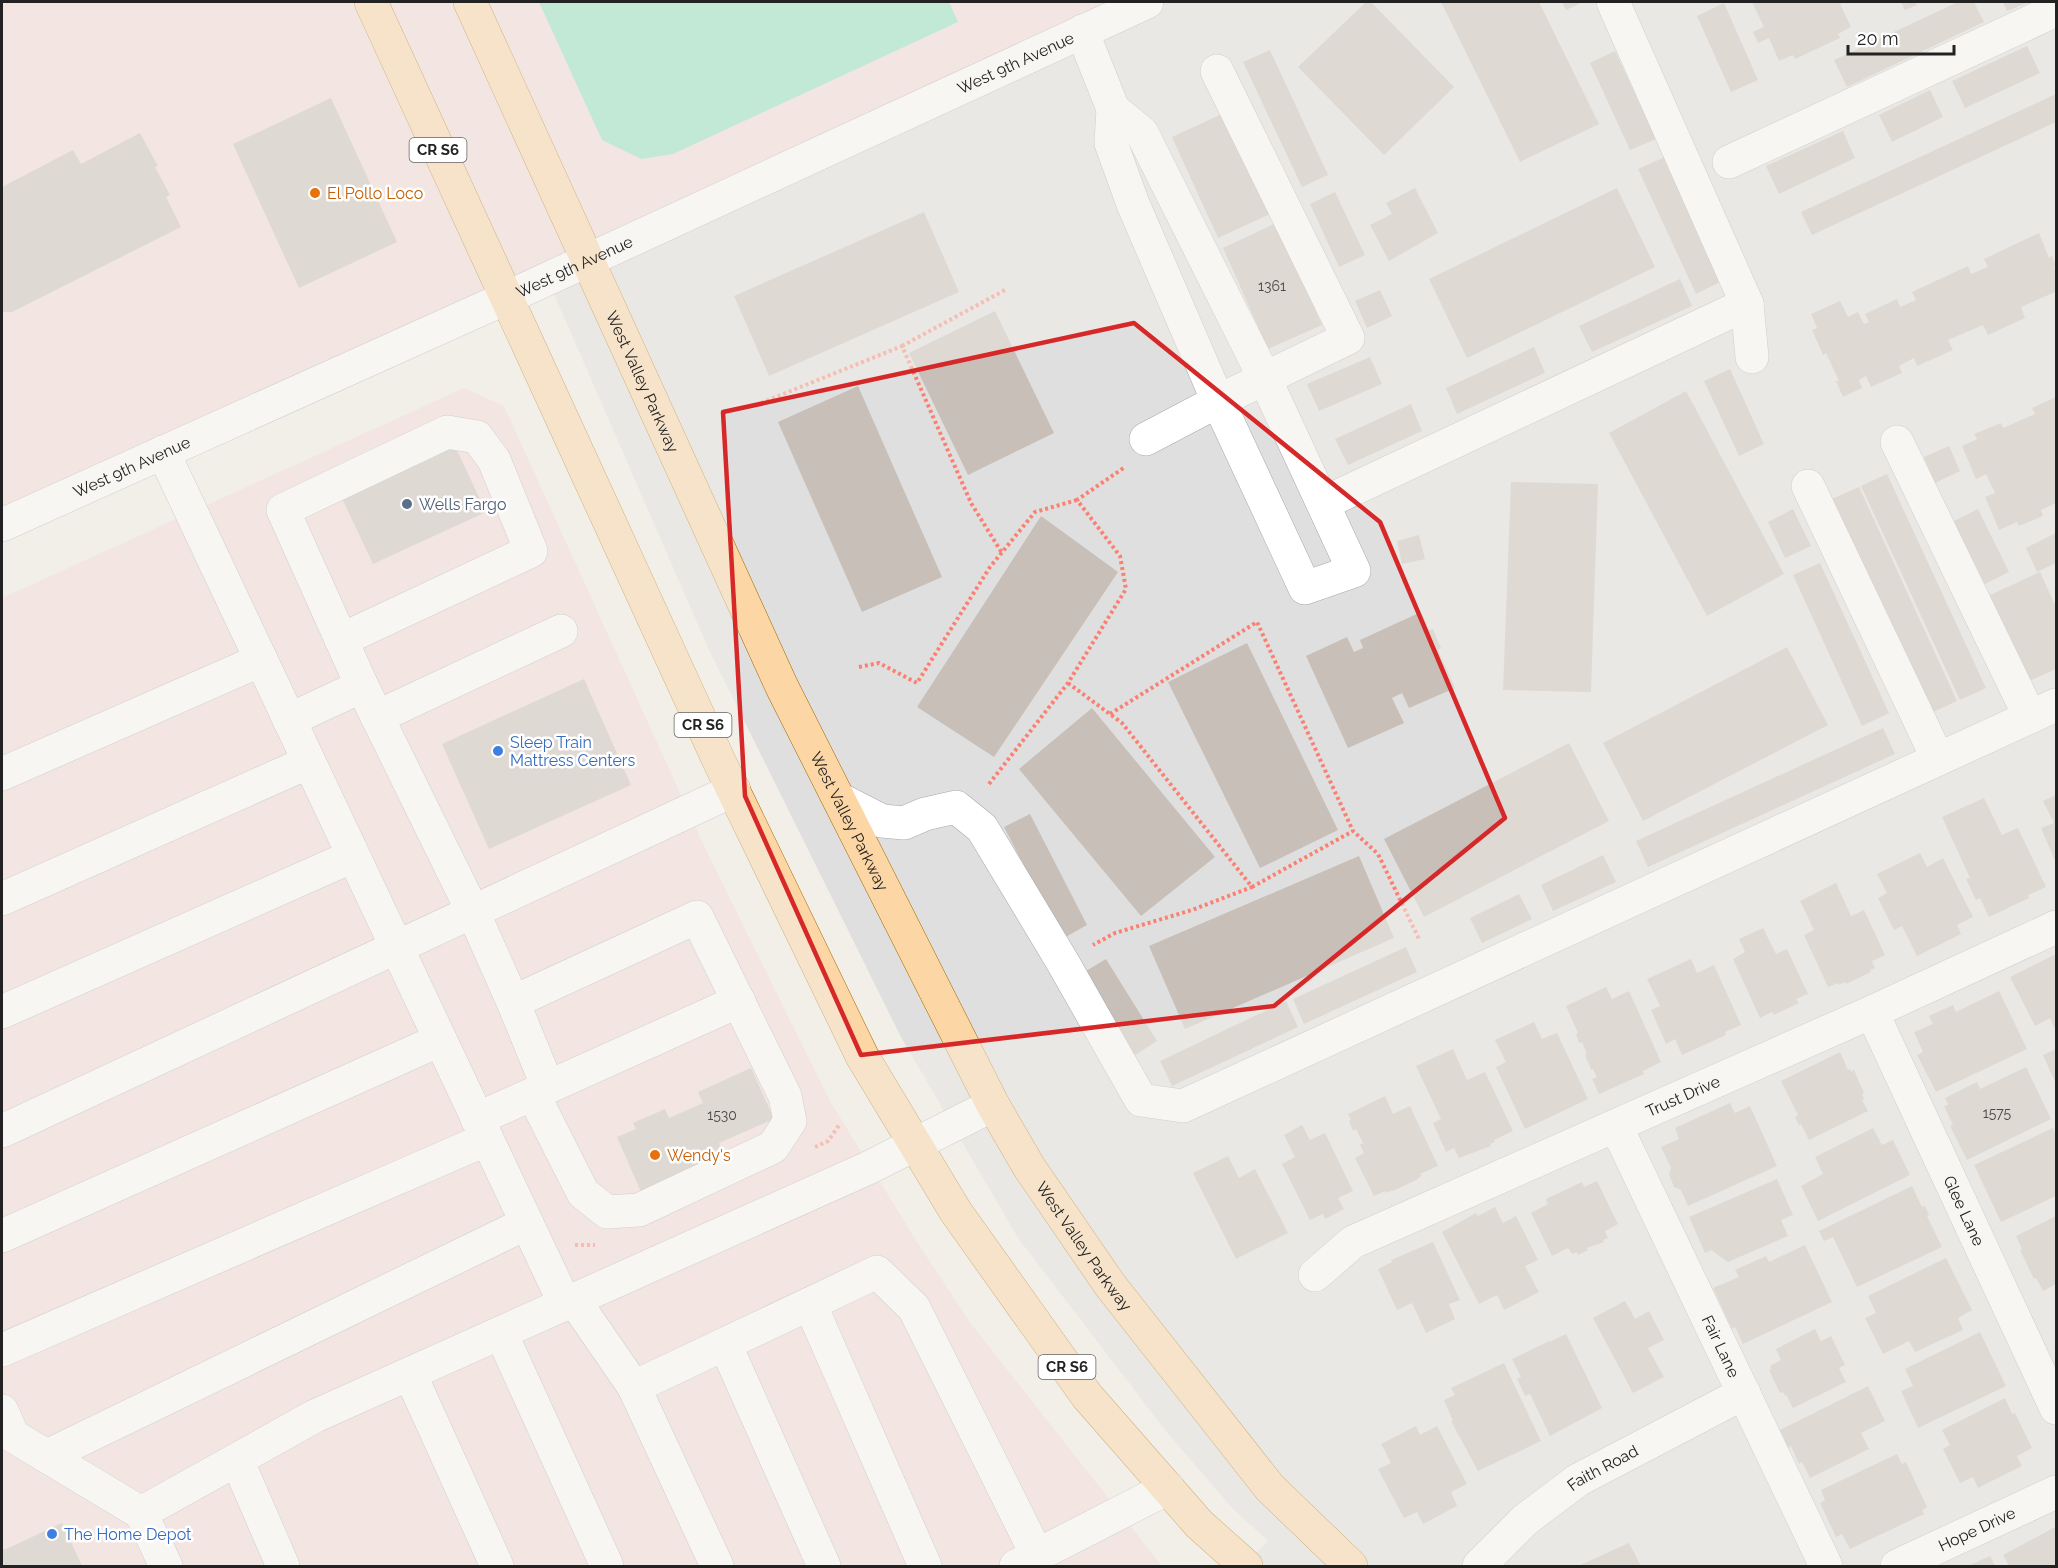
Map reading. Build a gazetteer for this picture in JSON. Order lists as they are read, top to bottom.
{
  "streets": {
    "main road": ["CR S6", "West Valley Parkway"],
    "street": [
      "West 9th Avenue",
      "Trust Drive",
      "Glee Lane",
      "Fair Lane",
      "Faith Road",
      "Hope Drive"
    ]
  },
  "crossings": [
    ["West 9th Avenue", "CR S6"],
    ["West 9th Avenue", "West Valley Parkway"],
    ["Trust Drive", "Glee Lane"],
    ["Trust Drive", "Fair Lane"],
    ["Fair Lane", "Faith Road"]
  ],
  "places": [
    "El Pollo Loco",
    "Wells Fargo",
    "Sleep Train Mattress Centers",
    "Wendy's",
    "The Home Depot"
  ],
  "house_numbers": ["1361", "1575", "1530"],
  "scale_bar": "20 m"
}
